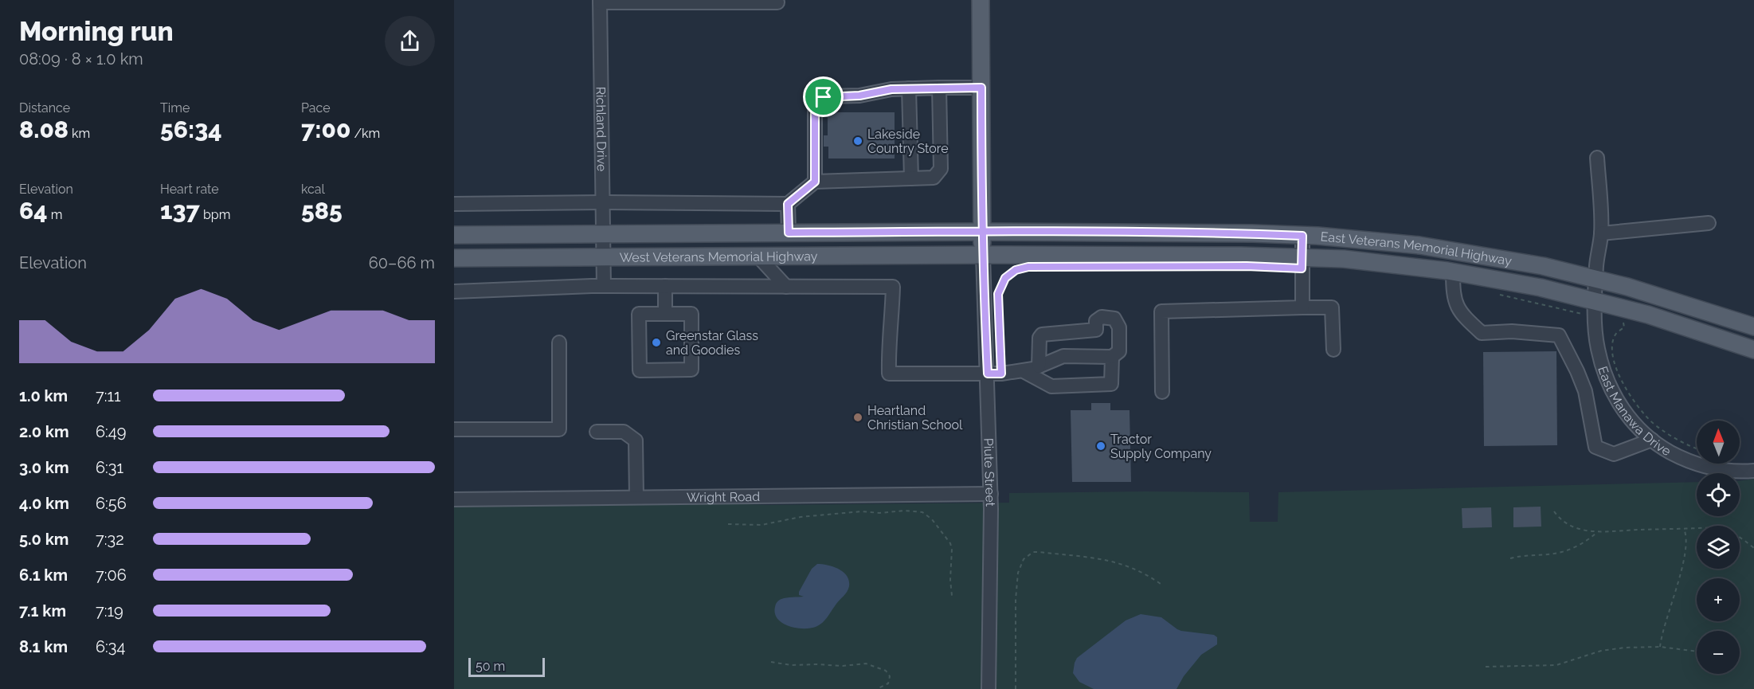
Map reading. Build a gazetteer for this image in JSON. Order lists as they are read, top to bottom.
{
  "streets": {
    "main road": ["East Veterans Memorial Highway", "West Veterans Memorial Highway"],
    "street": [
      "Richland Drive",
      "East Manawa Drive",
      "Piute Street",
      "Wright Road"
    ]
  },
  "crossings": [
    ["Richland Drive", "West Veterans Memorial Highway"],
    ["East Veterans Memorial Highway", "West Veterans Memorial Highway"],
    ["East Veterans Memorial Highway", "East Manawa Drive"],
    ["East Veterans Memorial Highway", "Piute Street"],
    ["West Veterans Memorial Highway", "Piute Street"],
    ["Piute Street", "Wright Road"]
  ],
  "places": [
    "Lakeside Country Store",
    "Greenstar Glass and Goodies",
    "Heartland Christian School",
    "Tractor Supply Company"
  ],
  "scale_bar": "50 m",
  "north": "top",
  "page": {
    "heading": ["Morning run", "08:09 · 8 × 1.0 km"],
    "stats": [
      ["Distance", "8.08 km"],
      ["Time", "56:34"],
      ["Pace", "7:00 /km"],
      ["Elevation", "64 m"],
      ["Heart rate", "137 bpm"],
      ["kcal", "585"]
    ],
    "chart": ["Elevation", "60–66 m"],
    "list": [
      {
        "name": "1.0 km",
        "note": "7:11"
      },
      {
        "name": "2.0 km",
        "note": "6:49"
      },
      {
        "name": "3.0 km",
        "note": "6:31"
      },
      {
        "name": "4.0 km",
        "note": "6:56"
      },
      {
        "name": "5.0 km",
        "note": "7:32"
      },
      {
        "name": "6.1 km",
        "note": "7:06"
      },
      {
        "name": "7.1 km",
        "note": "7:19"
      },
      {
        "name": "8.1 km",
        "note": "6:34"
      }
    ],
    "map_buttons": ["+", "−"],
    "scale": "50 m"
  }
}
